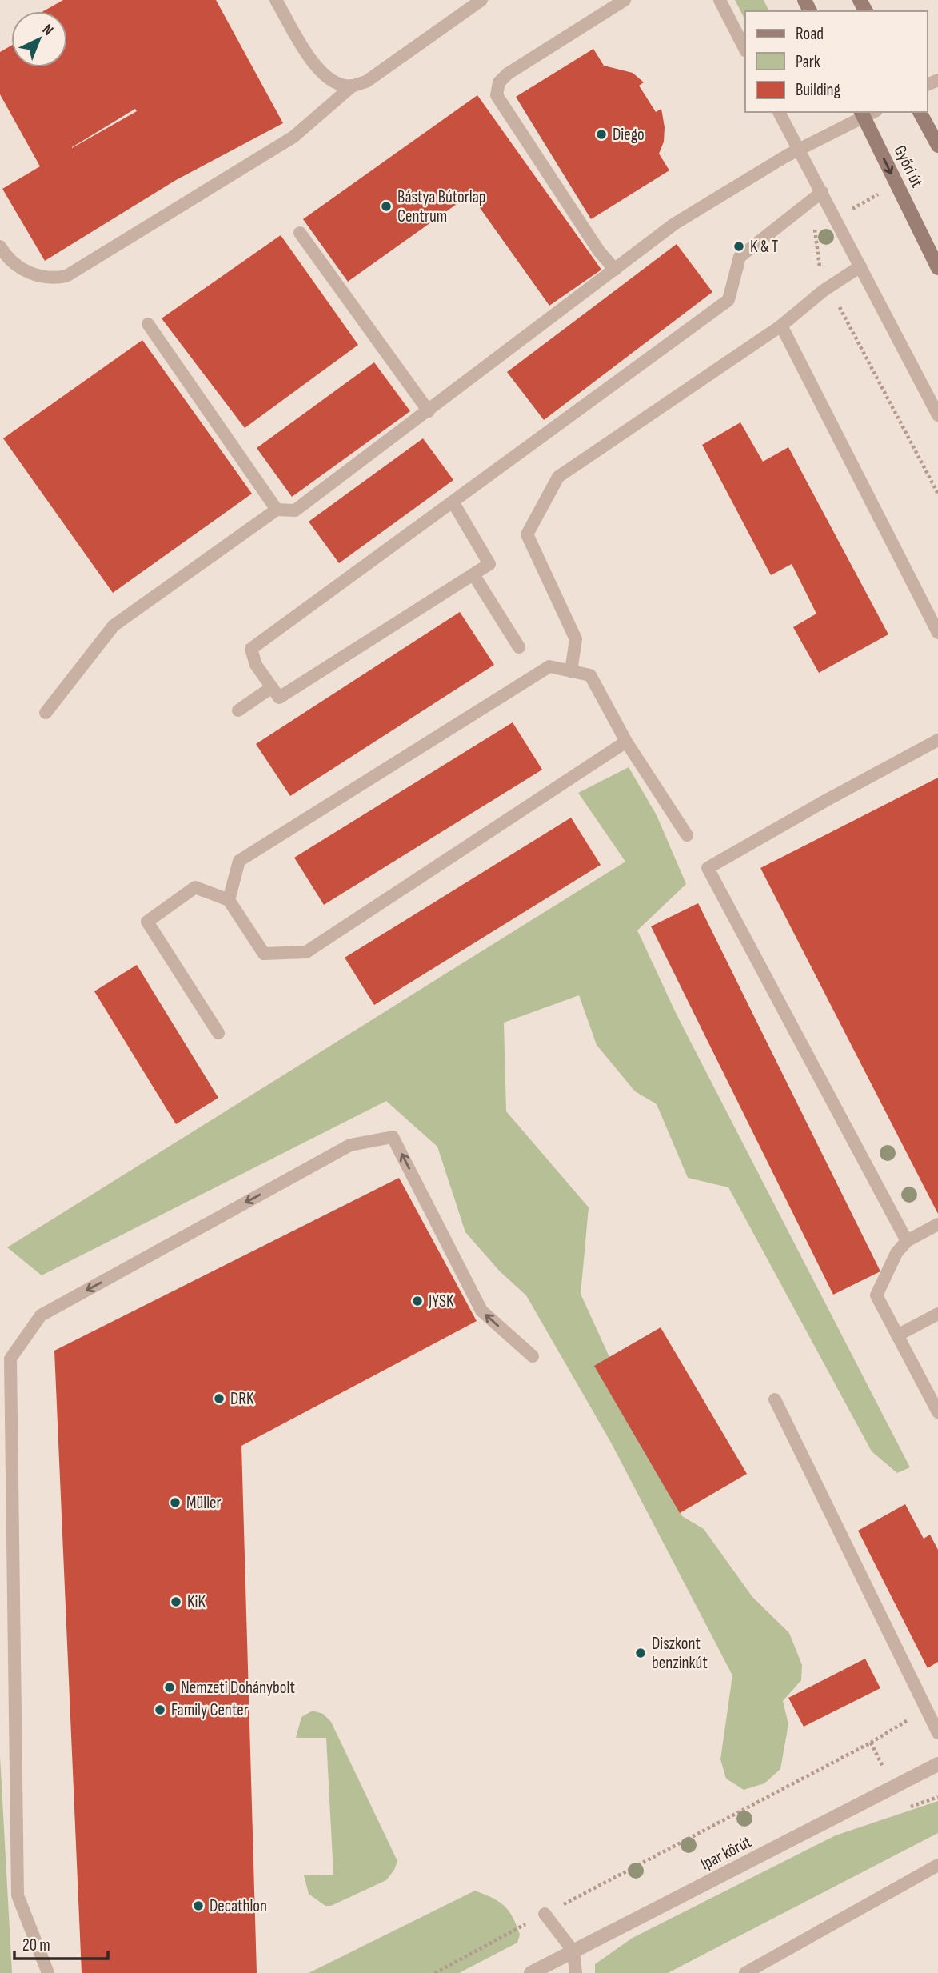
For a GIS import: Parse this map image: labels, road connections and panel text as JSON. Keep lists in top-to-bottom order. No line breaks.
{"streets":{"main road":["Győri út"],"street":["Ipar körút"]},"one_way":["Győri út"],"places":["Diego","Bástya Bútorlap Centrum","K & T","JYSK","DRK","Müller","KiK","Diszkont benzinkút","Nemzeti Dohánybolt","Family Center","Decathlon"],"legend":["Road","Park","Building"],"scale_bar":"20 m","north":"top right"}
